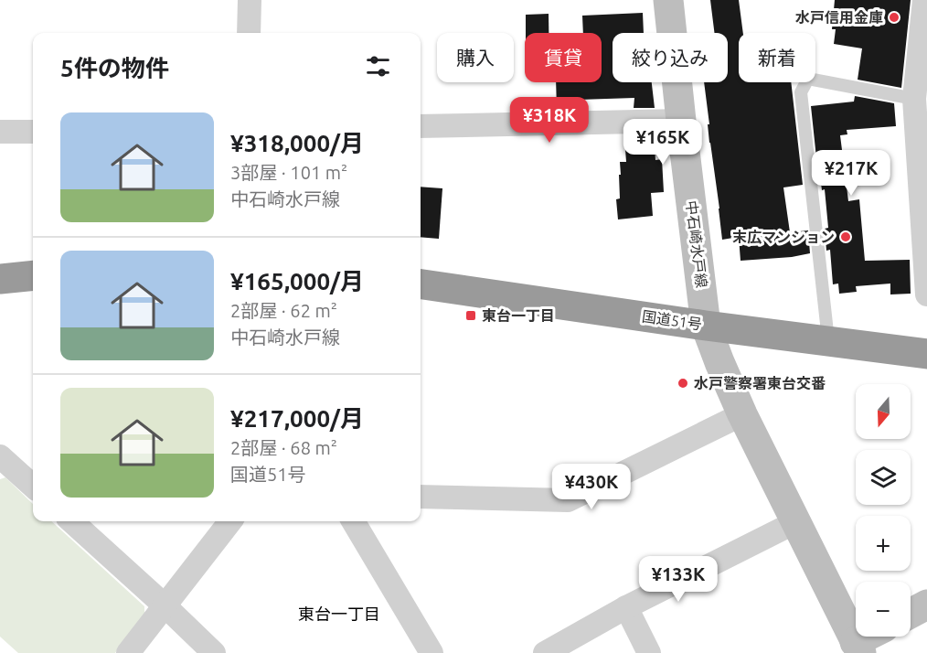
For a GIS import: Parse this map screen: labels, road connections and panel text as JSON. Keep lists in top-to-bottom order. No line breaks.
{"streets":{"highway":["国道51号"],"street":["中石崎水戸線"]},"crossings":[["中石崎水戸線","国道51号"]],"districts":["東台一丁目"],"places":{"other":["水戸信用金庫","末広マンション","水戸警察署東台交番"],"transit":["東台一丁目"]},"north":"bottom","page":{"chip":["購入","賃貸","絞り込み","新着"],"heading":"5件の物件","price":["¥318K","¥165K","¥217K","¥430K","¥133K"],"list":[{"name":"¥318,000/月","note":"3部屋 · 101 m² · 中石崎水戸線"},{"name":"¥165,000/月","note":"2部屋 · 62 m² · 中石崎水戸線"},{"name":"¥217,000/月","note":"2部屋 · 68 m² · 国道51号"}],"map_buttons":["+","−"]}}
